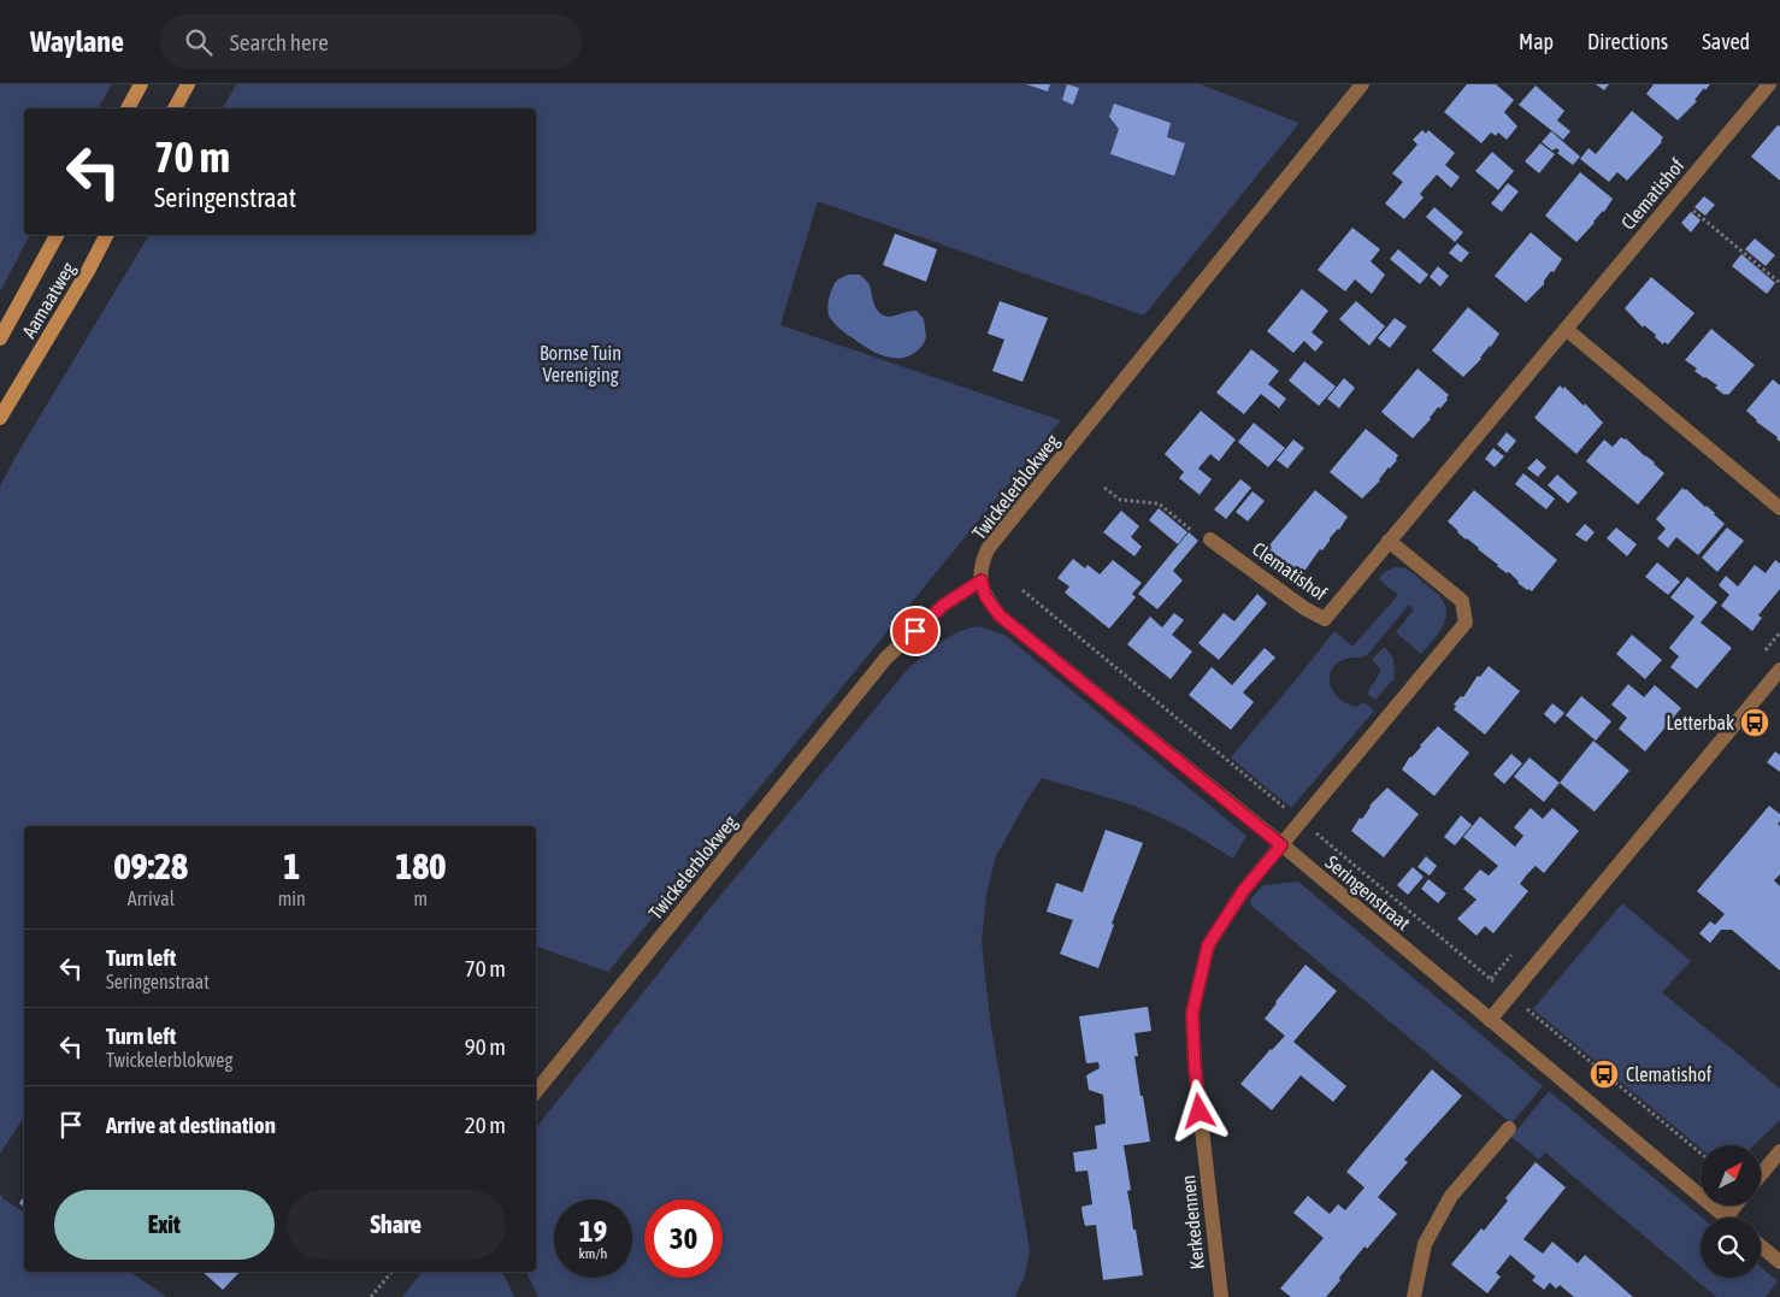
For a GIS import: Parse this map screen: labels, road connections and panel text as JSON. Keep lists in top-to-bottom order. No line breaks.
{"streets":{"main road":["Aamaatweg"],"street":["Clematishof","Twickelerblokweg","Seringenstraat","Kerkedennen"]},"crossings":[["Twickelerblokweg","Seringenstraat"],["Seringenstraat","Kerkedennen"]],"parks":["Bornse Tuin Vereniging"],"places":{"bus stop":["Letterbak","Clematishof"]},"north":"top right","page":{"header":"Waylane","search":"Search here","nav":["Map","Directions","Saved"],"turn":["70 m","Seringenstraat"],"eta":["09:28","Arrival","1","min","180","m"],"list":[{"name":"Turn left","note":"Seringenstraat","value":"70 m"},{"name":"Turn left","note":"Twickelerblokweg","value":"90 m"},{"name":"Arrive at destination","value":"20 m"}],"buttons":["Exit","Share"],"speed":"19 km/h","limit":"30"}}
